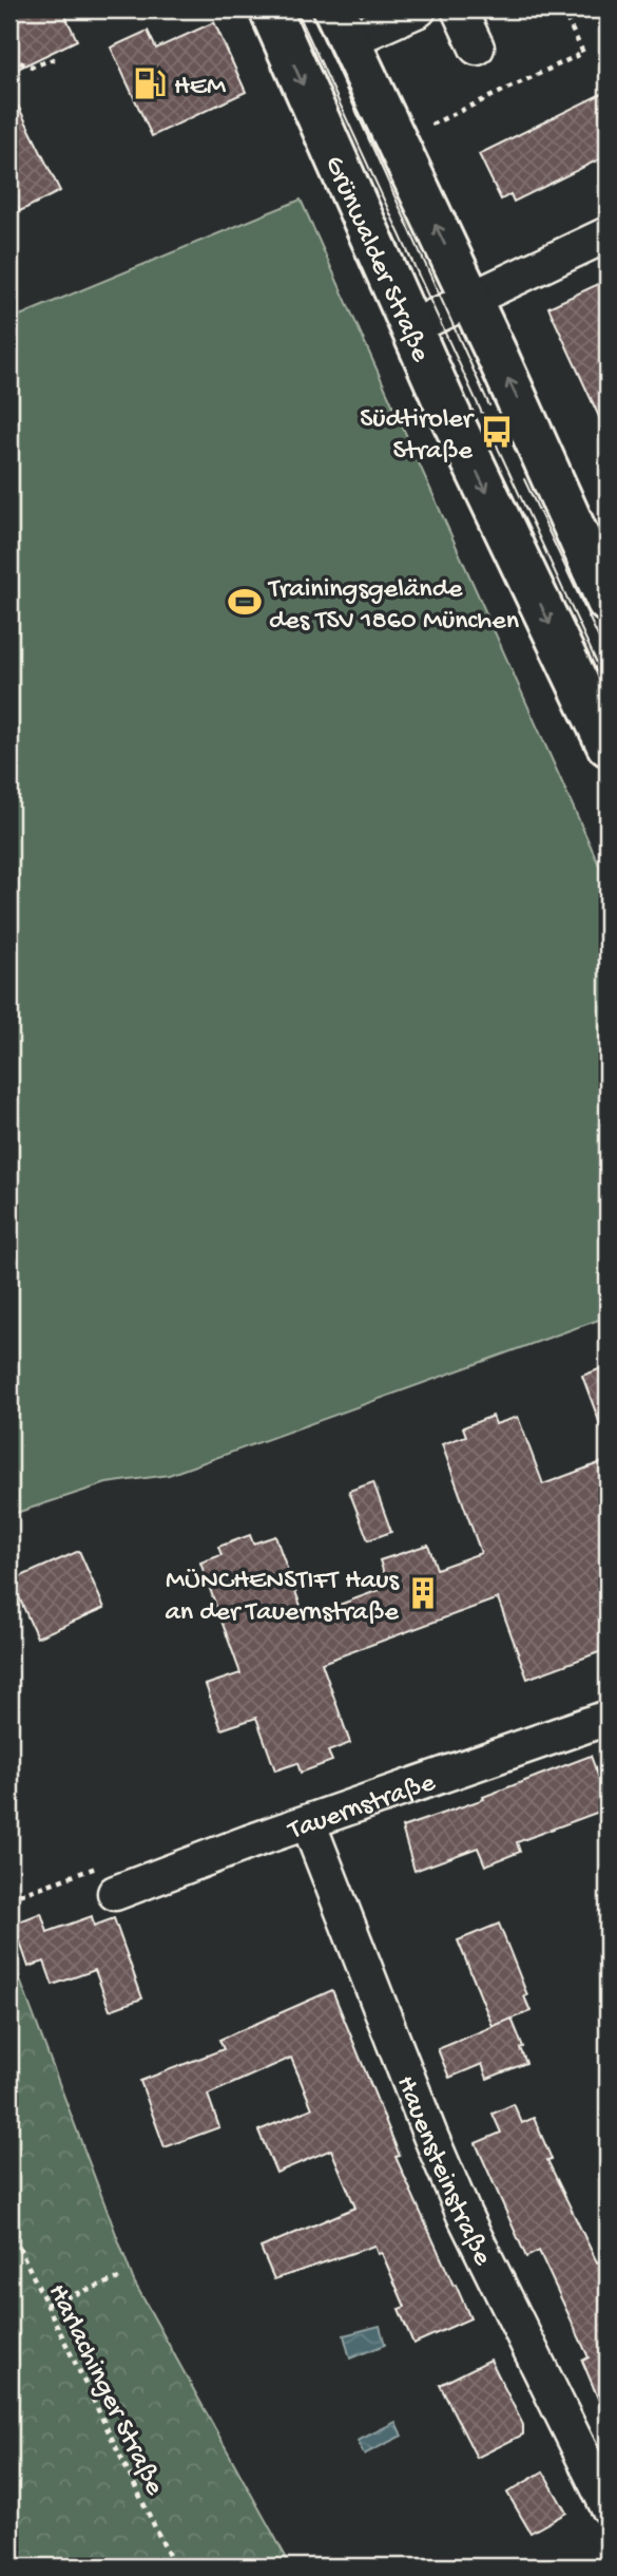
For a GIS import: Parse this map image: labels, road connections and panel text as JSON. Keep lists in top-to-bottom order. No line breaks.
{"streets":{"main road":["Grünwalder Straße"],"street":["Tauernstraße","Hauensteinstraße"],"path":["Harlachinger Straße"]},"crossings":[["Tauernstraße","Hauensteinstraße"]],"places":{"fuel station":["HEM"],"bus stop":["Südtiroler Straße"],"sports":["Trainingsgelände des TSV 1860 München"],"building":["MÜNCHENSTIFT Haus an der Tauernstraße"]}}
